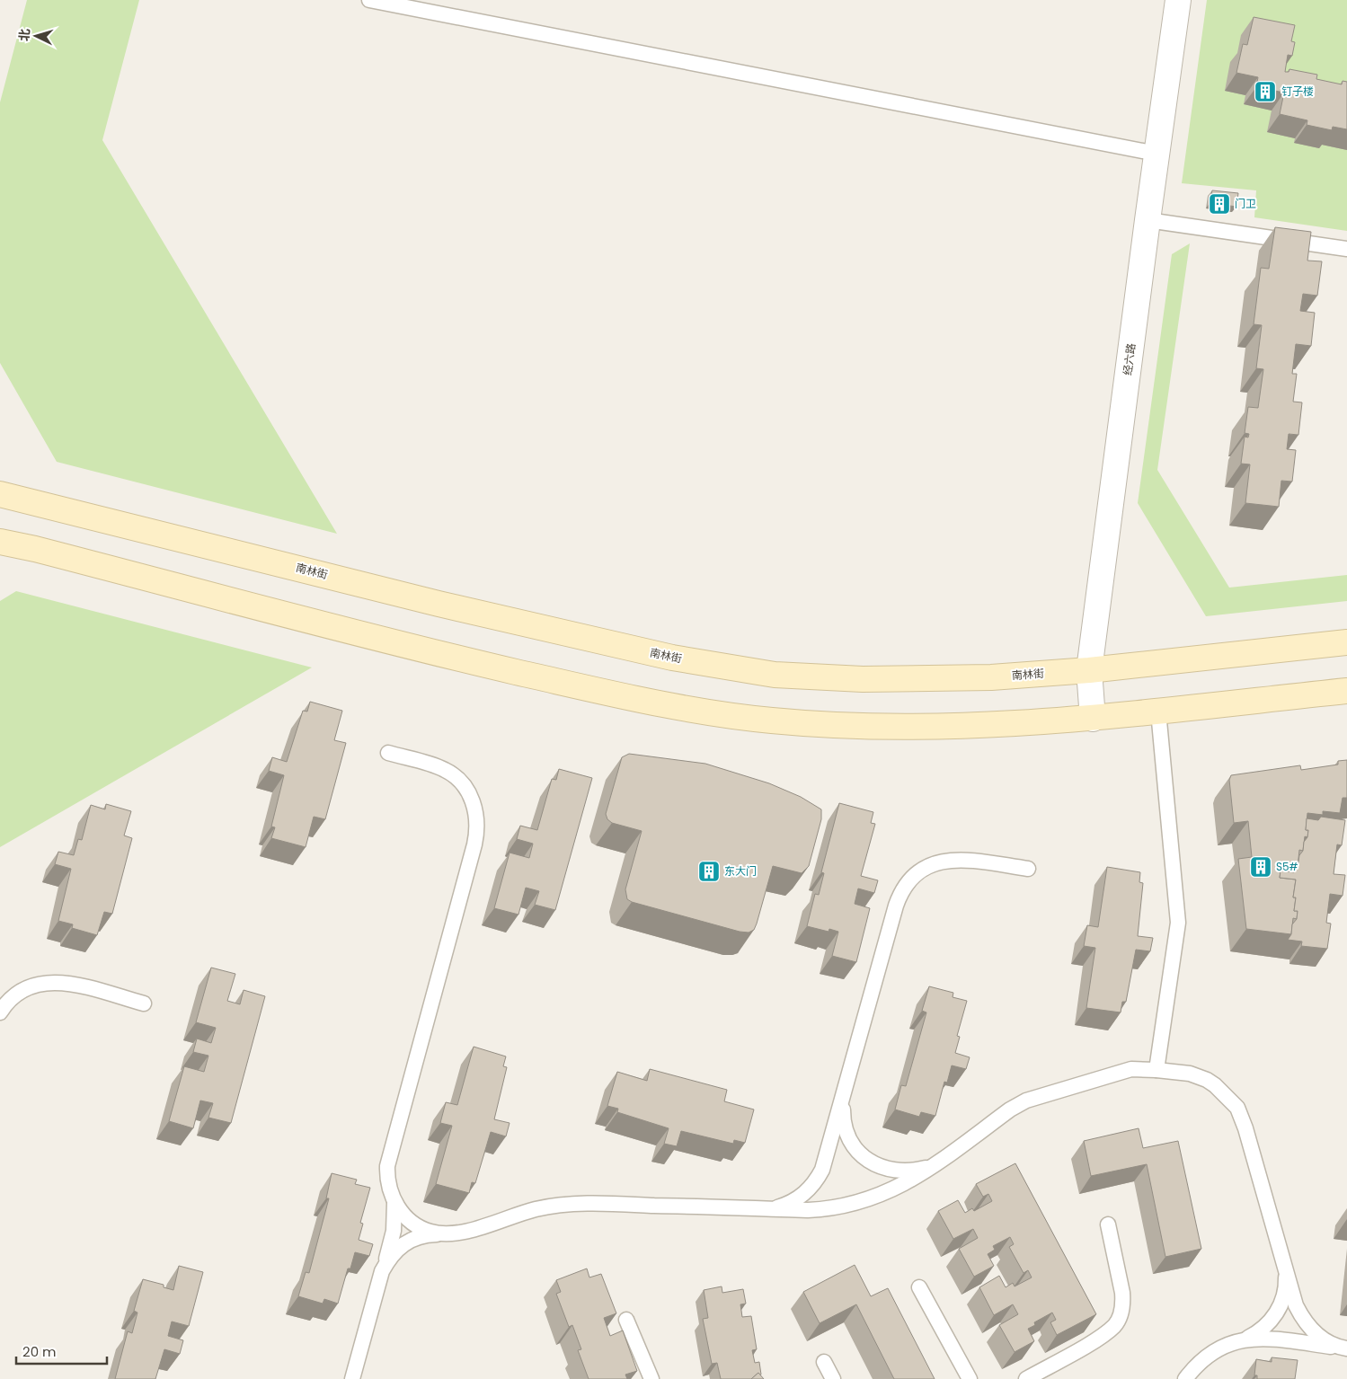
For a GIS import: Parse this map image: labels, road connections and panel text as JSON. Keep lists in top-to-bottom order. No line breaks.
{"streets":{"main road":["南林街"],"street":["经六路"]},"crossings":[["经六路","南林街"]],"places":{"building":["钉子楼","门卫","S5#","东大门"]},"scale_bar":"20 m","north":"left"}
